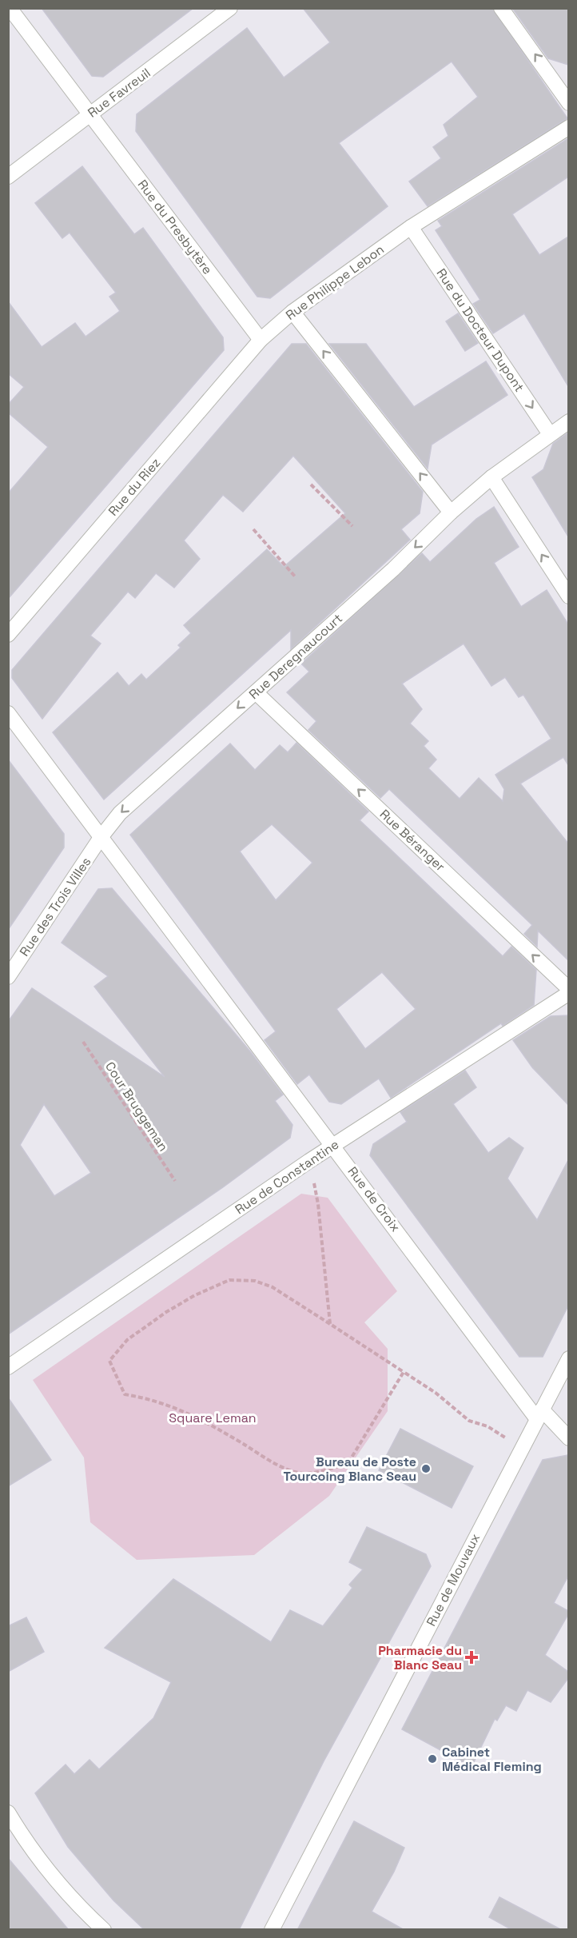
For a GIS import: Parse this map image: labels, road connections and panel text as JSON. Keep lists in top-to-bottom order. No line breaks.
{"streets":{"street":["Rue Favreuil","Rue du Presbytère","Rue Philippe Lebon","Rue du Docteur Dupont","Rue du Riez","Rue Deregnaucourt","Rue Béranger","Rue des Trois Villes","Rue de Constantine","Rue de Croix","Rue de Mouvaux"],"path":["Cour Bruggeman"]},"crossings":[["Rue Favreuil","Rue du Presbytère"],["Rue du Presbytère","Rue Philippe Lebon"],["Rue du Presbytère","Rue du Riez"],["Rue Philippe Lebon","Rue du Docteur Dupont"],["Rue Philippe Lebon","Rue du Riez"],["Rue Deregnaucourt","Rue Béranger"],["Rue Deregnaucourt","Rue des Trois Villes"],["Rue Deregnaucourt","Rue de Croix"],["Rue des Trois Villes","Rue de Croix"],["Rue de Constantine","Rue de Croix"],["Rue de Croix","Rue de Mouvaux"]],"one_way":["Rue du Docteur Dupont","Rue Deregnaucourt","Rue Béranger"],"parks":["Square Leman"],"places":{"other":["Bureau de Poste Tourcoing Blanc Seau","Cabinet Médical Fleming"],"health":["Pharmacie du Blanc Seau"]}}
